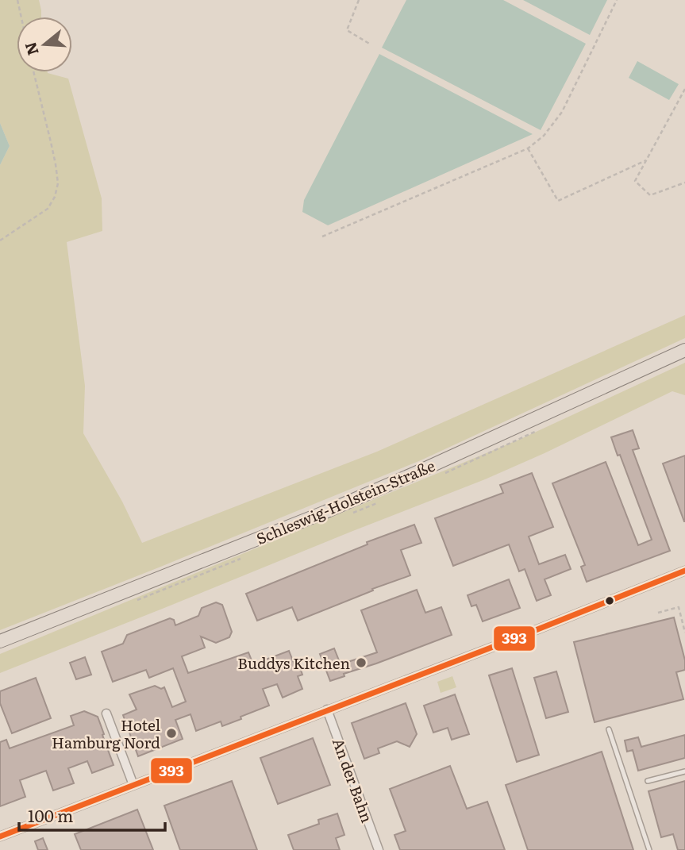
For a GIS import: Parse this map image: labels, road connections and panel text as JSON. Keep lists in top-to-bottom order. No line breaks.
{"streets":{"main road":["Schleswig-Holstein-Straße"],"street":["An der Bahn"]},"places":["Buddys Kitchen","Hotel Hamburg Nord"],"lines":["transit line 393"],"scale_bar":"100 m","north":"left"}
